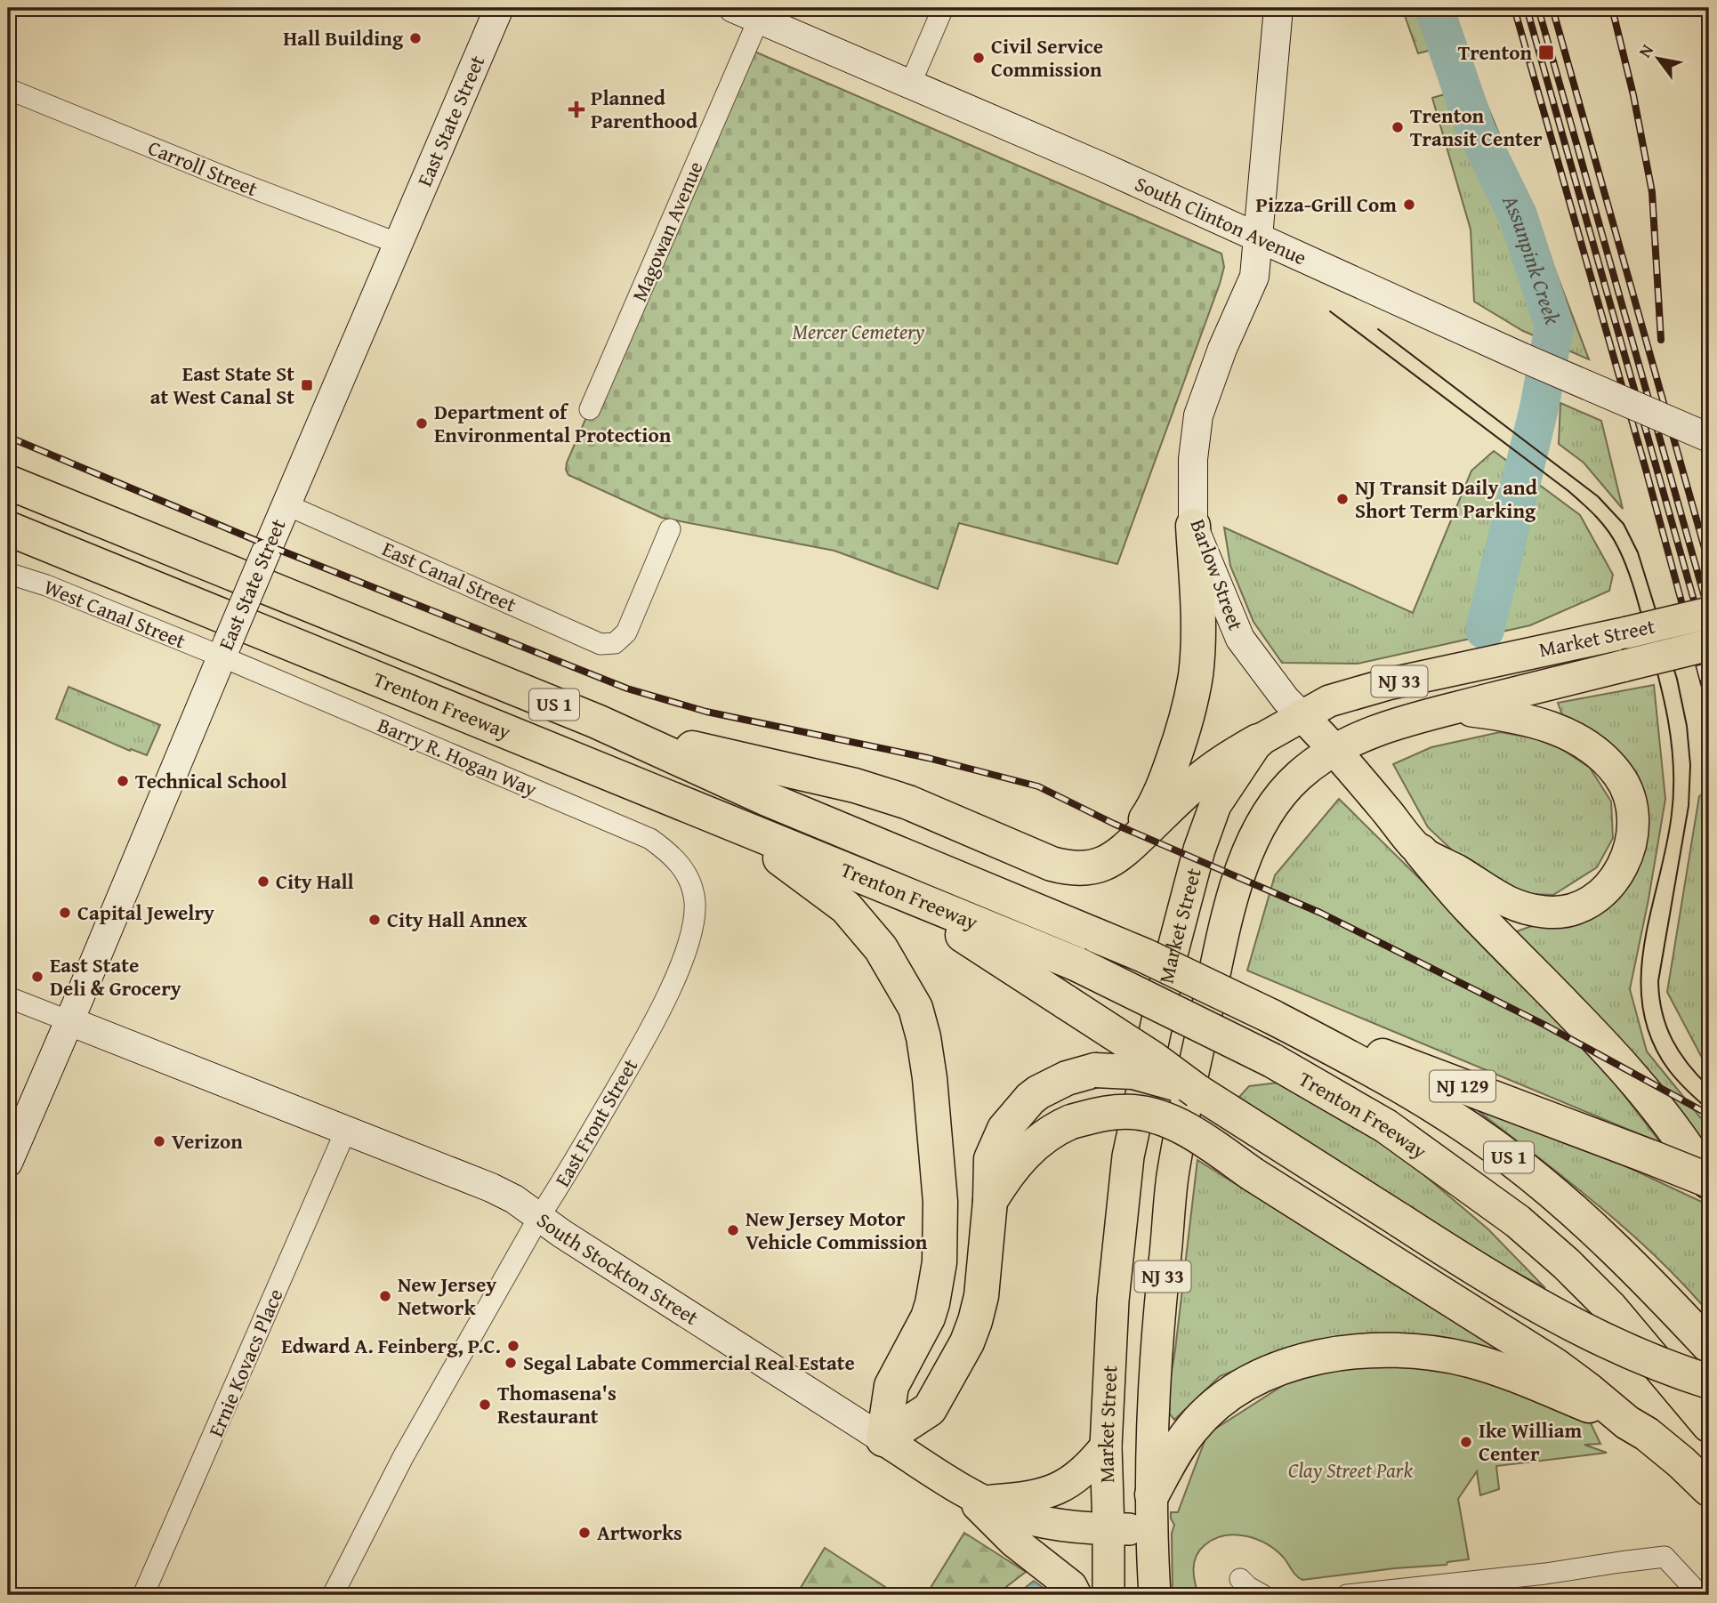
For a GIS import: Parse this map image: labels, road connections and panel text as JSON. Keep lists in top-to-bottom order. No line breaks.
{"streets":{"highway":["US 1","Trenton Freeway","NJ 129"],"main road":["Market Street","NJ 33","South Stockton Street"],"street":["East State Street","Carroll Street","South Clinton Avenue","Magowan Avenue","Barlow Street","East Canal Street","West Canal Street","Barry R. Hogan Way","East Front Street","Ernie Kovacs Place"]},"crossings":[["East State Street","Carroll Street"],["East State Street","East Canal Street"],["East State Street","West Canal Street"],["East State Street","Barry R. Hogan Way"],["East State Street","South Stockton Street"],["South Clinton Avenue","Magowan Avenue"],["South Clinton Avenue","Barlow Street"],["Barlow Street","Market Street"],["West Canal Street","Barry R. Hogan Way"],["Market Street","South Stockton Street"],["Trenton Freeway","NJ 129"],["Barry R. Hogan Way","East Front Street"],["East Front Street","South Stockton Street"],["South Stockton Street","Ernie Kovacs Place"]],"water":["Assunpink Creek"],"parks":["Mercer Cemetery","Clay Street Park"],"places":{"other":["Hall Building","Civil Service Commission","Trenton Transit Center","Pizza-Grill Com","Department of Environmental Protection","NJ Transit Daily and Short Term Parking","Technical School","City Hall","Capital Jewelry","City Hall Annex","East State Deli & Grocery","Verizon","New Jersey Motor Vehicle Commission","New Jersey Network","Edward A. Feinberg, P.C.","Segal Labate Commercial Real Estate","Thomasena's Restaurant","Ike William Center","Artworks"],"transit":["Trenton","East State St at West Canal St"],"health":["Planned Parenthood"]},"north":"top left"}
